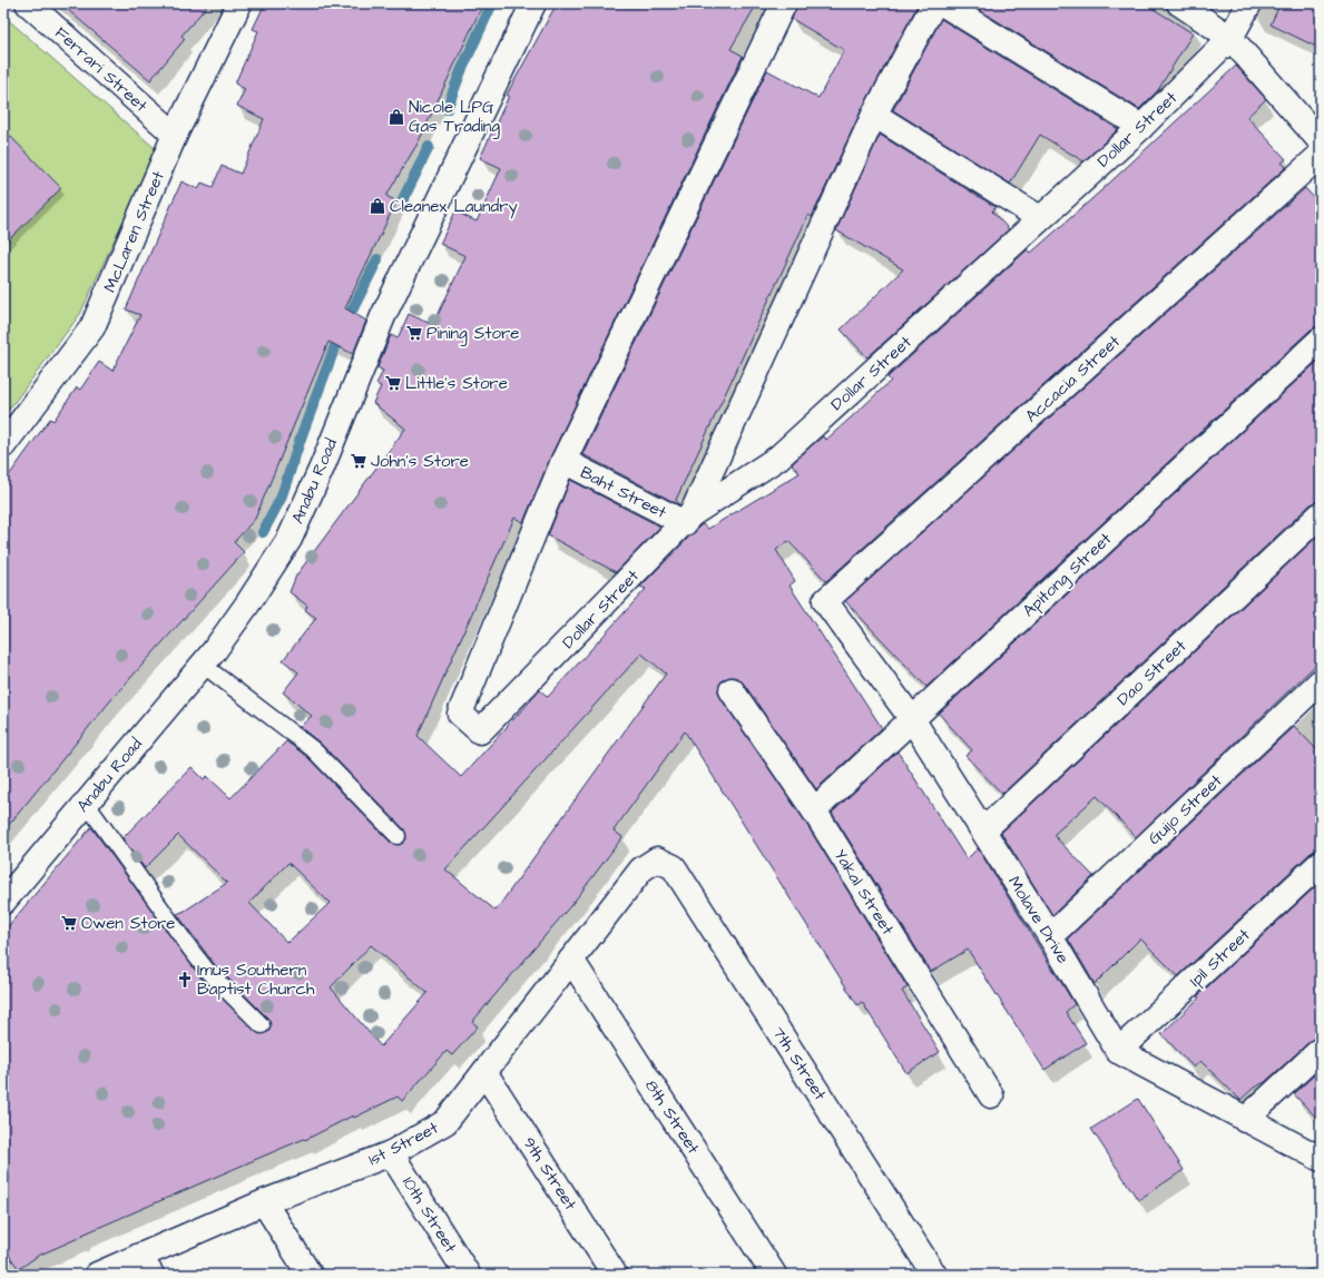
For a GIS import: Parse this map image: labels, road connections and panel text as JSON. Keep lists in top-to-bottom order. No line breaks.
{"streets":{"street":["Ferrari Street","Dollar Street","McLaren Street","Accacia Street","Anabu Road","Baht Street","Apitong Street","Dao Street","Guijo Street","Yakal Street","Molave Drive","Ipil Street","7th Street","8th Street","1st Street","9th Street","10th Street"]},"crossings":[["Ferrari Street","McLaren Street"],["Dollar Street","Baht Street"],["Accacia Street","Molave Drive"],["Apitong Street","Yakal Street"],["Apitong Street","Molave Drive"],["Dao Street","Molave Drive"],["Guijo Street","Molave Drive"],["Molave Drive","Ipil Street"],["7th Street","1st Street"],["8th Street","1st Street"],["1st Street","9th Street"],["1st Street","10th Street"]],"places":{"shop":["Nicole LPG Gas Trading","Cleanex Laundry"],"supermarket":["Pining Store","Little's Store","John's Store","Owen Store"],"church":["Imus Southern Baptist Church"]}}
